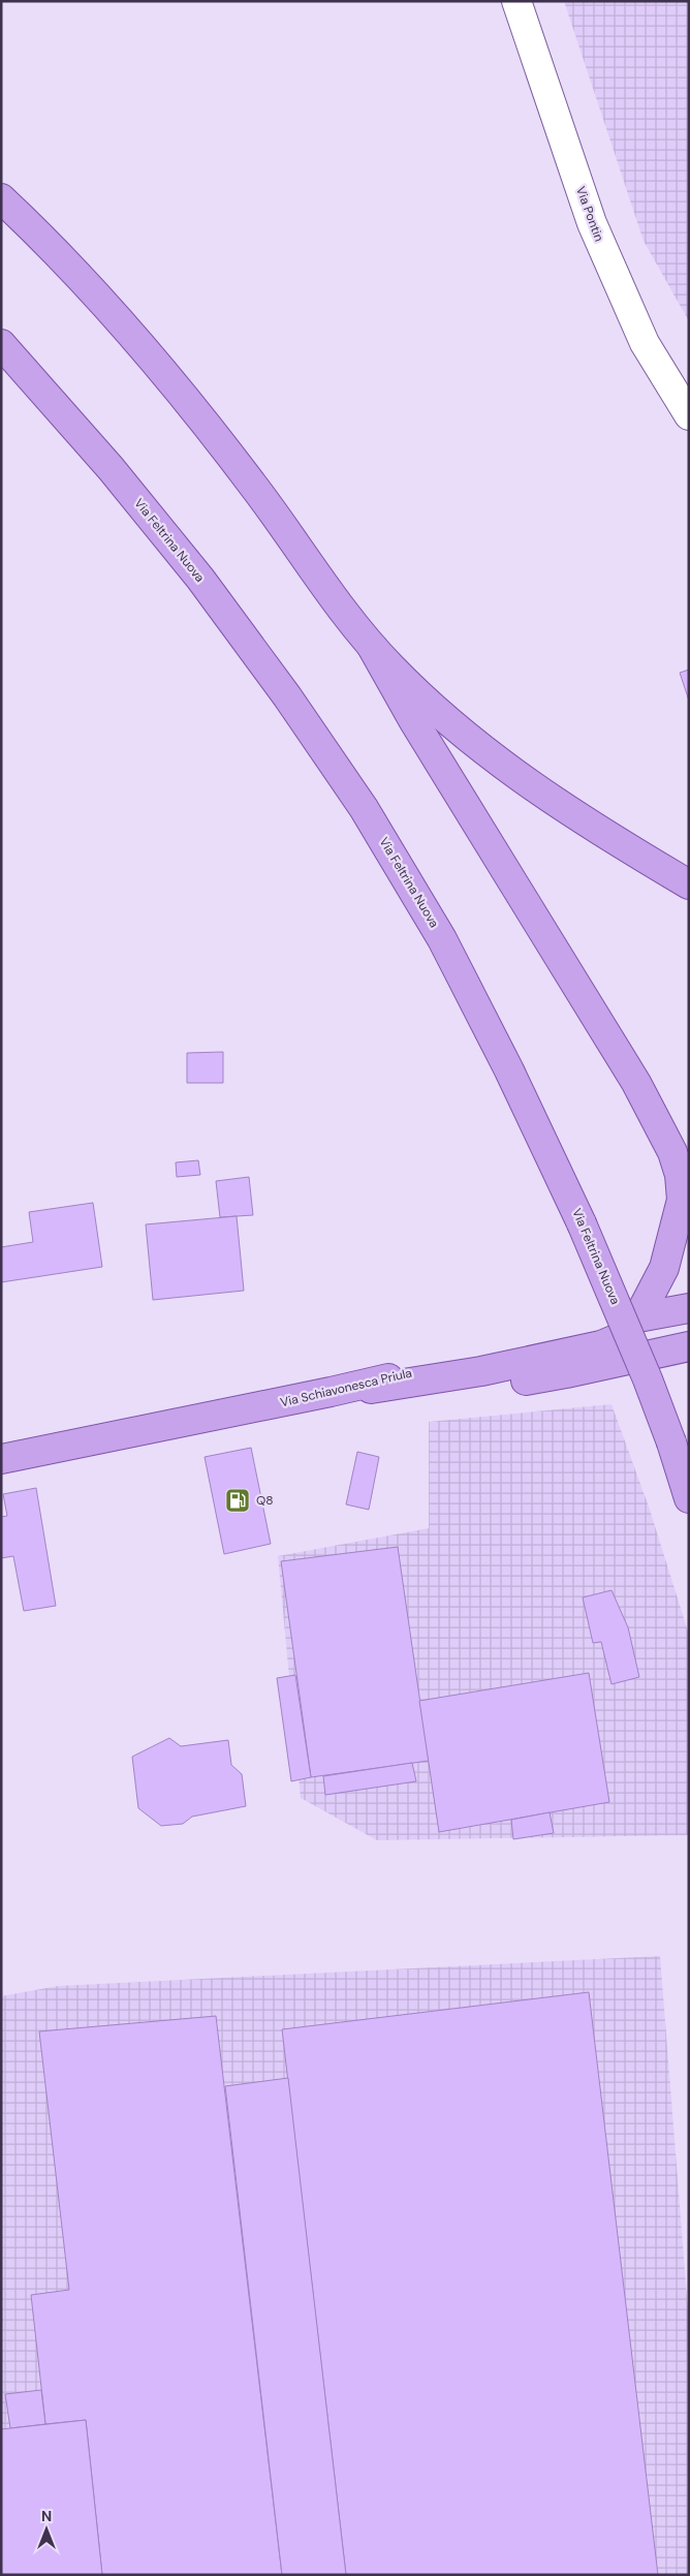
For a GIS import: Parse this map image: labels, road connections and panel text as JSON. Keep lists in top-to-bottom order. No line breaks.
{"streets":{"main road":["Via Feltrina Nuova","Via Schiavonesca Priula"],"street":["Via Pontin"]},"places":{"fuel station":["Q8"]},"north":"top"}
